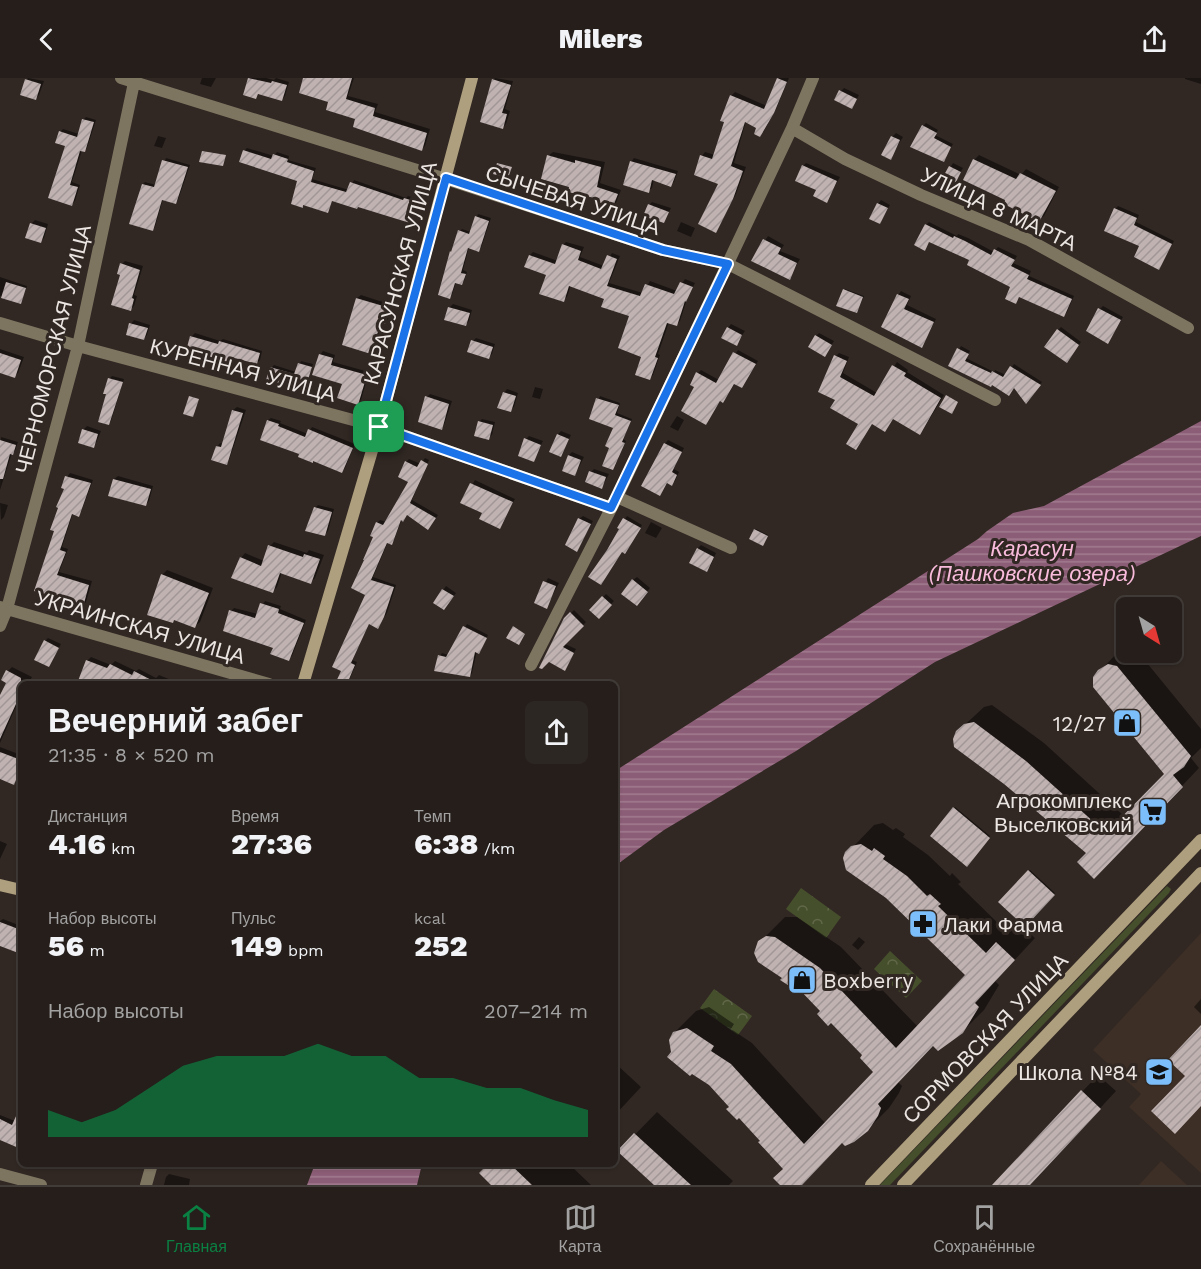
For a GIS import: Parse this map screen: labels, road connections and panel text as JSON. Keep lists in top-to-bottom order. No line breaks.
{"streets":{"main road":["КАРАСУНСКАЯ УЛИЦА","СОРМОВСКАЯ УЛИЦА"],"street":["СЫЧЕВАЯ УЛИЦА","УЛИЦА 8 МАРТА","ЧЕРНОМОРСКАЯ УЛИЦА","КУРЕННАЯ УЛИЦА","УКРАИНСКАЯ УЛИЦА"]},"crossings":[["СЫЧЕВАЯ УЛИЦА","КАРАСУНСКАЯ УЛИЦА"],["СЫЧЕВАЯ УЛИЦА","ЧЕРНОМОРСКАЯ УЛИЦА"],["КАРАСУНСКАЯ УЛИЦА","КУРЕННАЯ УЛИЦА"],["ЧЕРНОМОРСКАЯ УЛИЦА","КУРЕННАЯ УЛИЦА"],["ЧЕРНОМОРСКАЯ УЛИЦА","УКРАИНСКАЯ УЛИЦА"]],"water":["Карасун (Пашковские озера)"],"places":{"shop":["12/27","Boxberry"],"supermarket":["Агрокомплекс Выселковский"],"pharmacy":["Лаки Фарма"],"school or university":["Школа №84"]},"north":"bottom right","page":{"header":"Milers","heading":["Вечерний забег","21:35 · 8 × 520 m"],"stats":[["Дистанция","4.16 km"],["Время","27:36"],["Темп","6:38 /km"],["Набор высоты","56 m"],["Пульс","149 bpm"],["kcal","252"]],"chart":["Набор высоты","207–214 m"],"tabs":["Главная","Карта","Сохранённые"]}}
